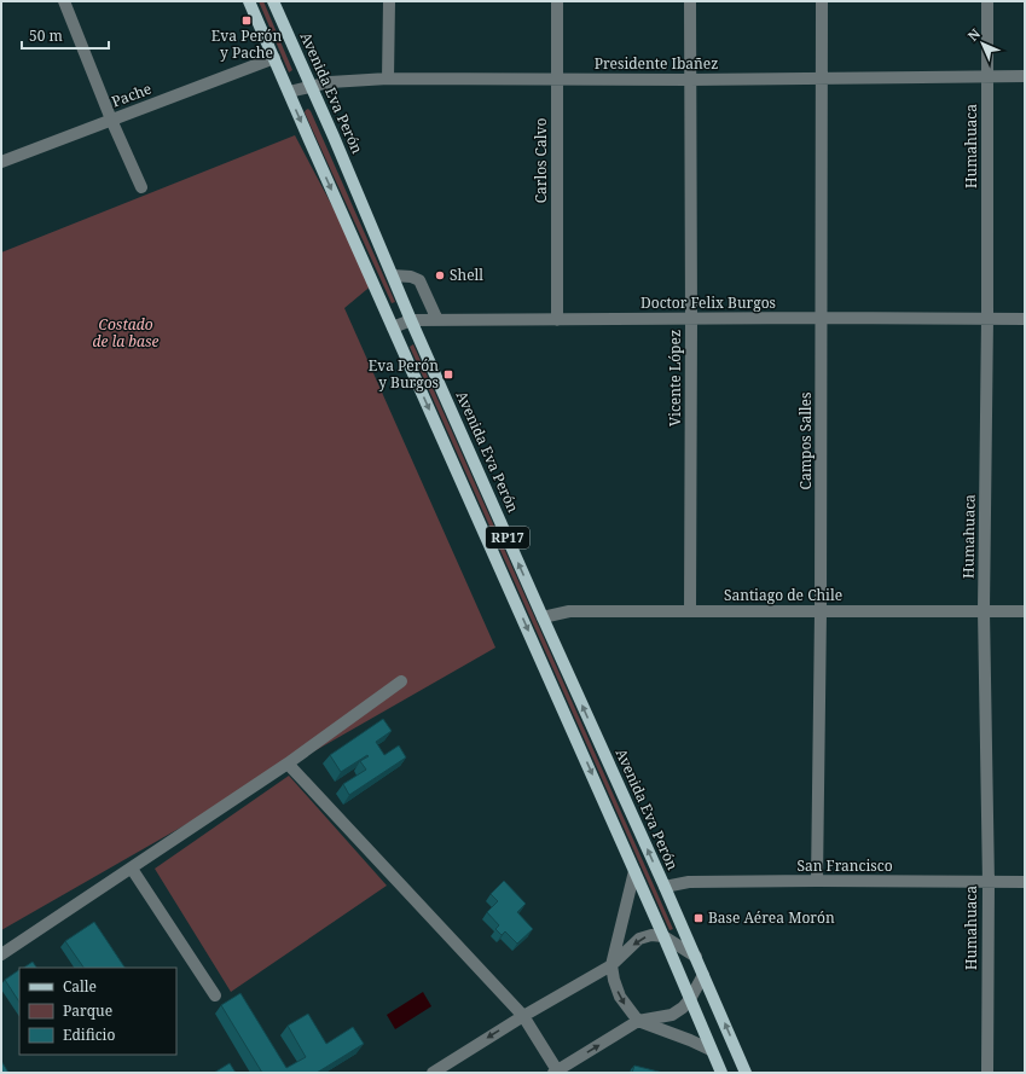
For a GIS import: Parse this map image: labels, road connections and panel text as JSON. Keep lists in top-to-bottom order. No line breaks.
{"streets":{"main road":["Avenida Eva Perón","RP17"],"street":["Presidente Ibañez","Pache","Humahuaca","Carlos Calvo","Doctor Felix Burgos","Vicente López","Campos Salles","Santiago de Chile","San Francisco"]},"crossings":[["Presidente Ibañez","Avenida Eva Perón"],["Presidente Ibañez","Humahuaca"],["Presidente Ibañez","Carlos Calvo"],["Presidente Ibañez","Vicente López"],["Presidente Ibañez","Campos Salles"],["Presidente Ibañez","RP17"],["Avenida Eva Perón","Doctor Felix Burgos"],["Avenida Eva Perón","Santiago de Chile"],["Avenida Eva Perón","San Francisco"],["Pache","RP17"],["Humahuaca","Doctor Felix Burgos"],["Humahuaca","Santiago de Chile"],["Humahuaca","San Francisco"],["Carlos Calvo","Doctor Felix Burgos"],["Doctor Felix Burgos","Vicente López"],["Doctor Felix Burgos","Campos Salles"],["Doctor Felix Burgos","RP17"],["Vicente López","Santiago de Chile"],["Campos Salles","Santiago de Chile"],["Campos Salles","San Francisco"]],"parks":["Costado de la base"],"places":{"transit":["Eva Perón y Pache","Eva Perón y Burgos","Base Aérea Morón"],"other":["Shell"]},"legend":["Calle","Parque","Edificio"],"scale_bar":"50 m","north":"top left"}
